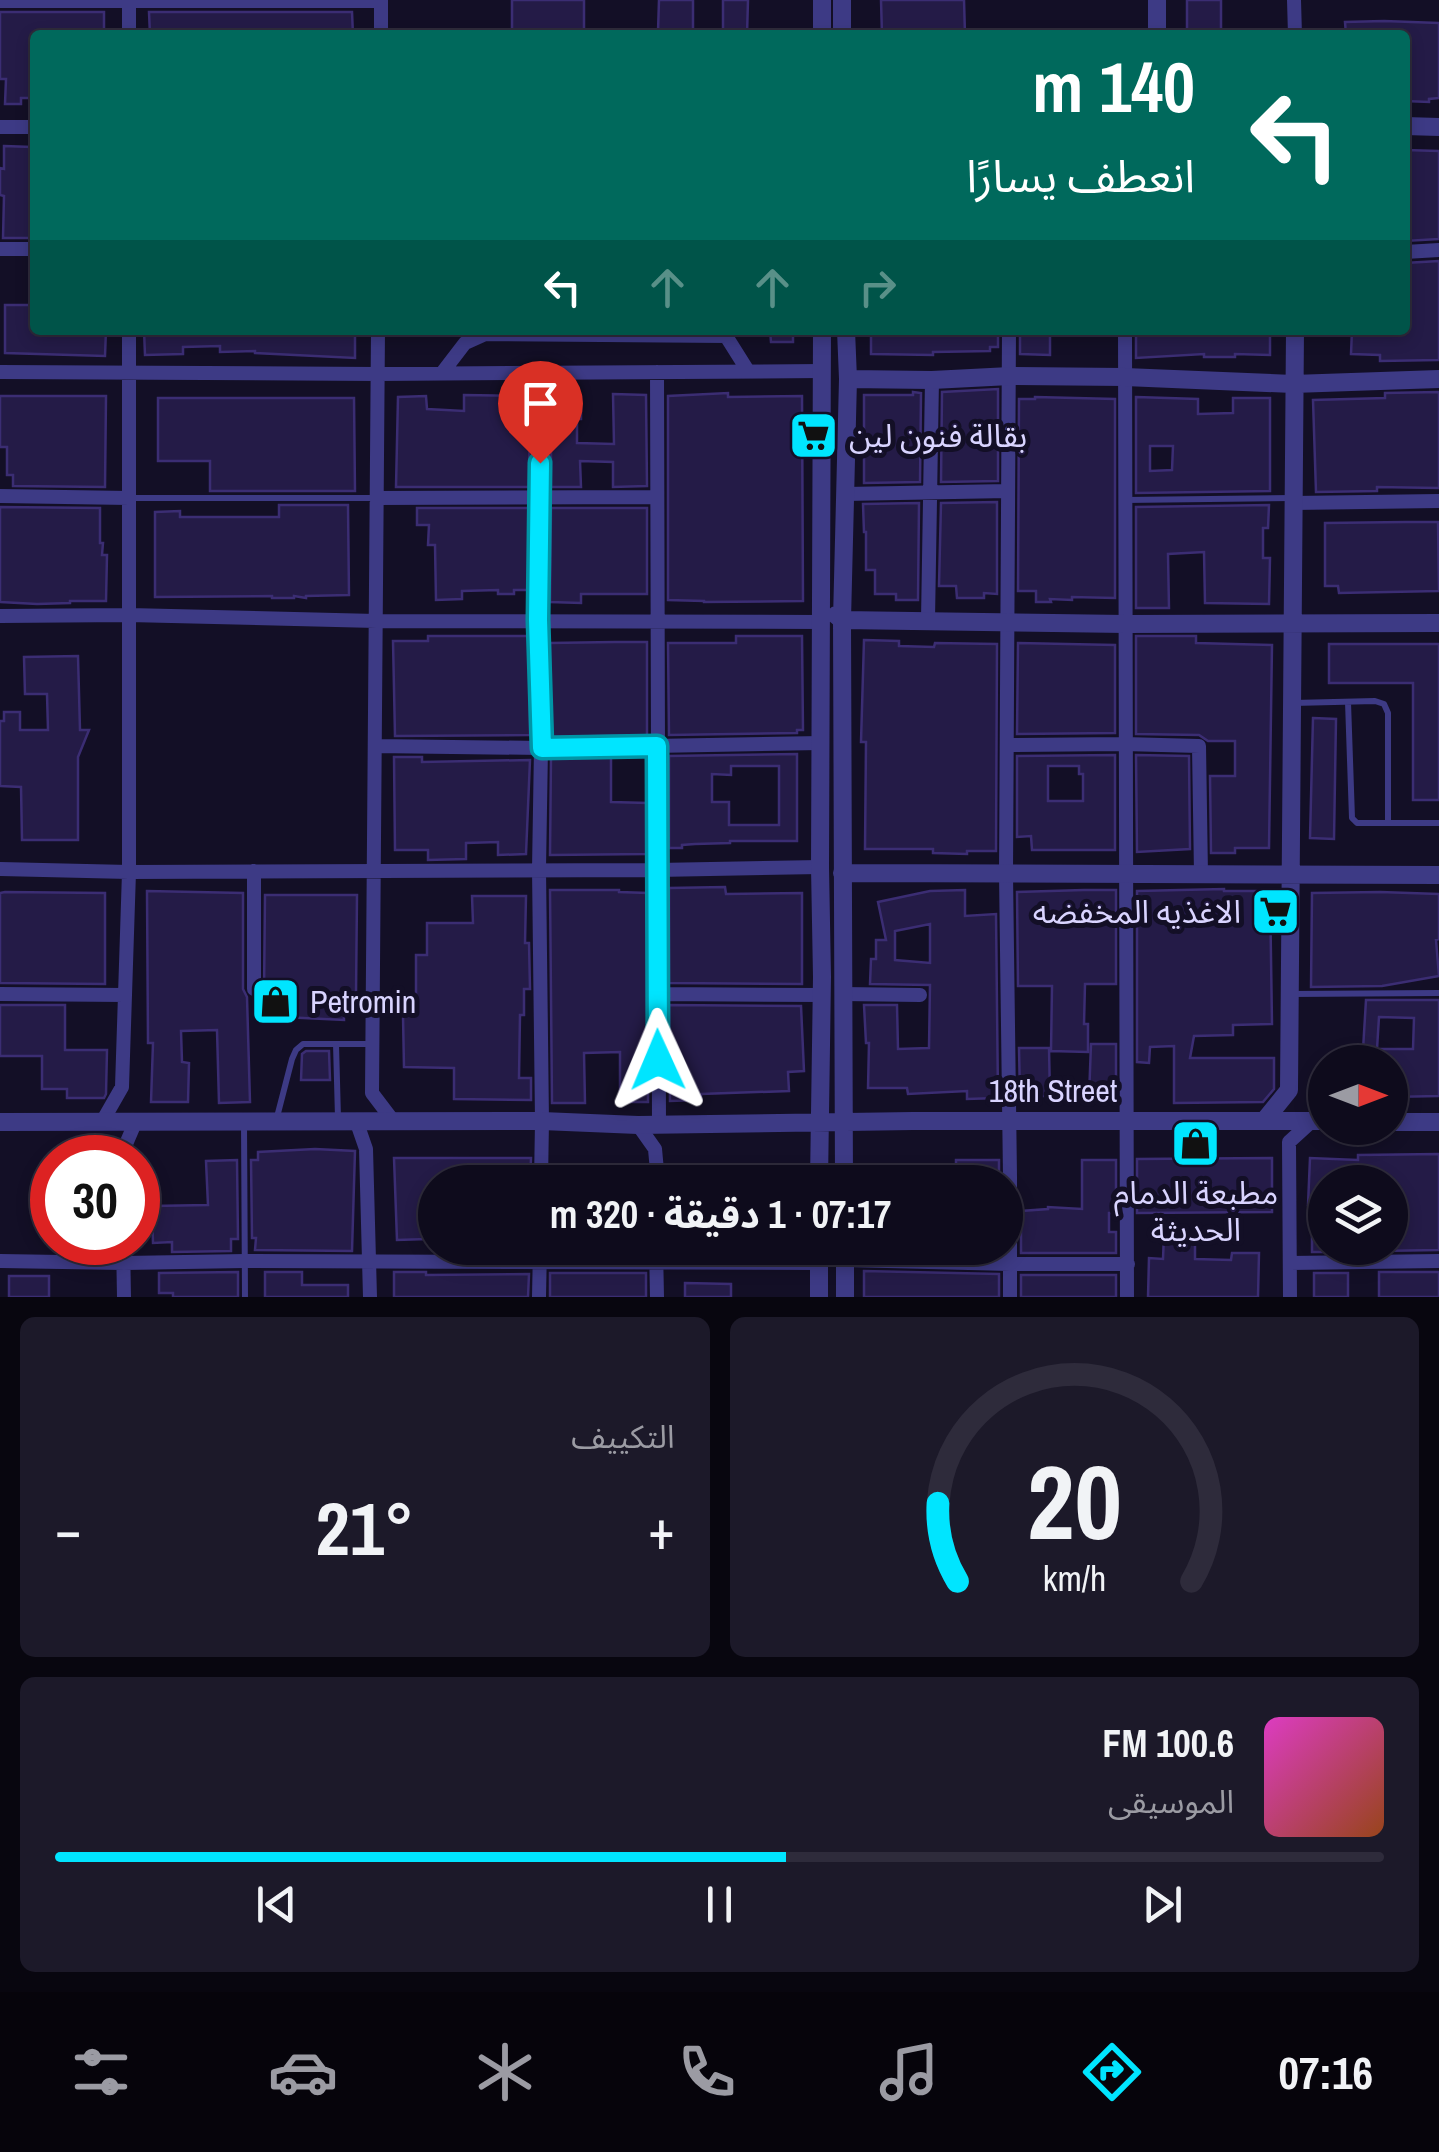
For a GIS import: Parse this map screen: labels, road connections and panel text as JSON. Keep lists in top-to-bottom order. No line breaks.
{"streets":{"street":["18th Street"]},"places":{"supermarket":["بقالة فنون لين","الاغذيه المخفضه"],"shop":["Petromin","مطبعة الدمام الحديثة"]},"north":"right","page":{"turn":["140 m","انعطف يسارًا"],"limit":"30","trip":"07:17 · 1 دقيقة · 320 m","tile":"التكييف","heat":["−","21°","+"],"song":["100.6 FM","الموسيقى"],"tabs":"07:16","gauge":["20","km/h"]}}
